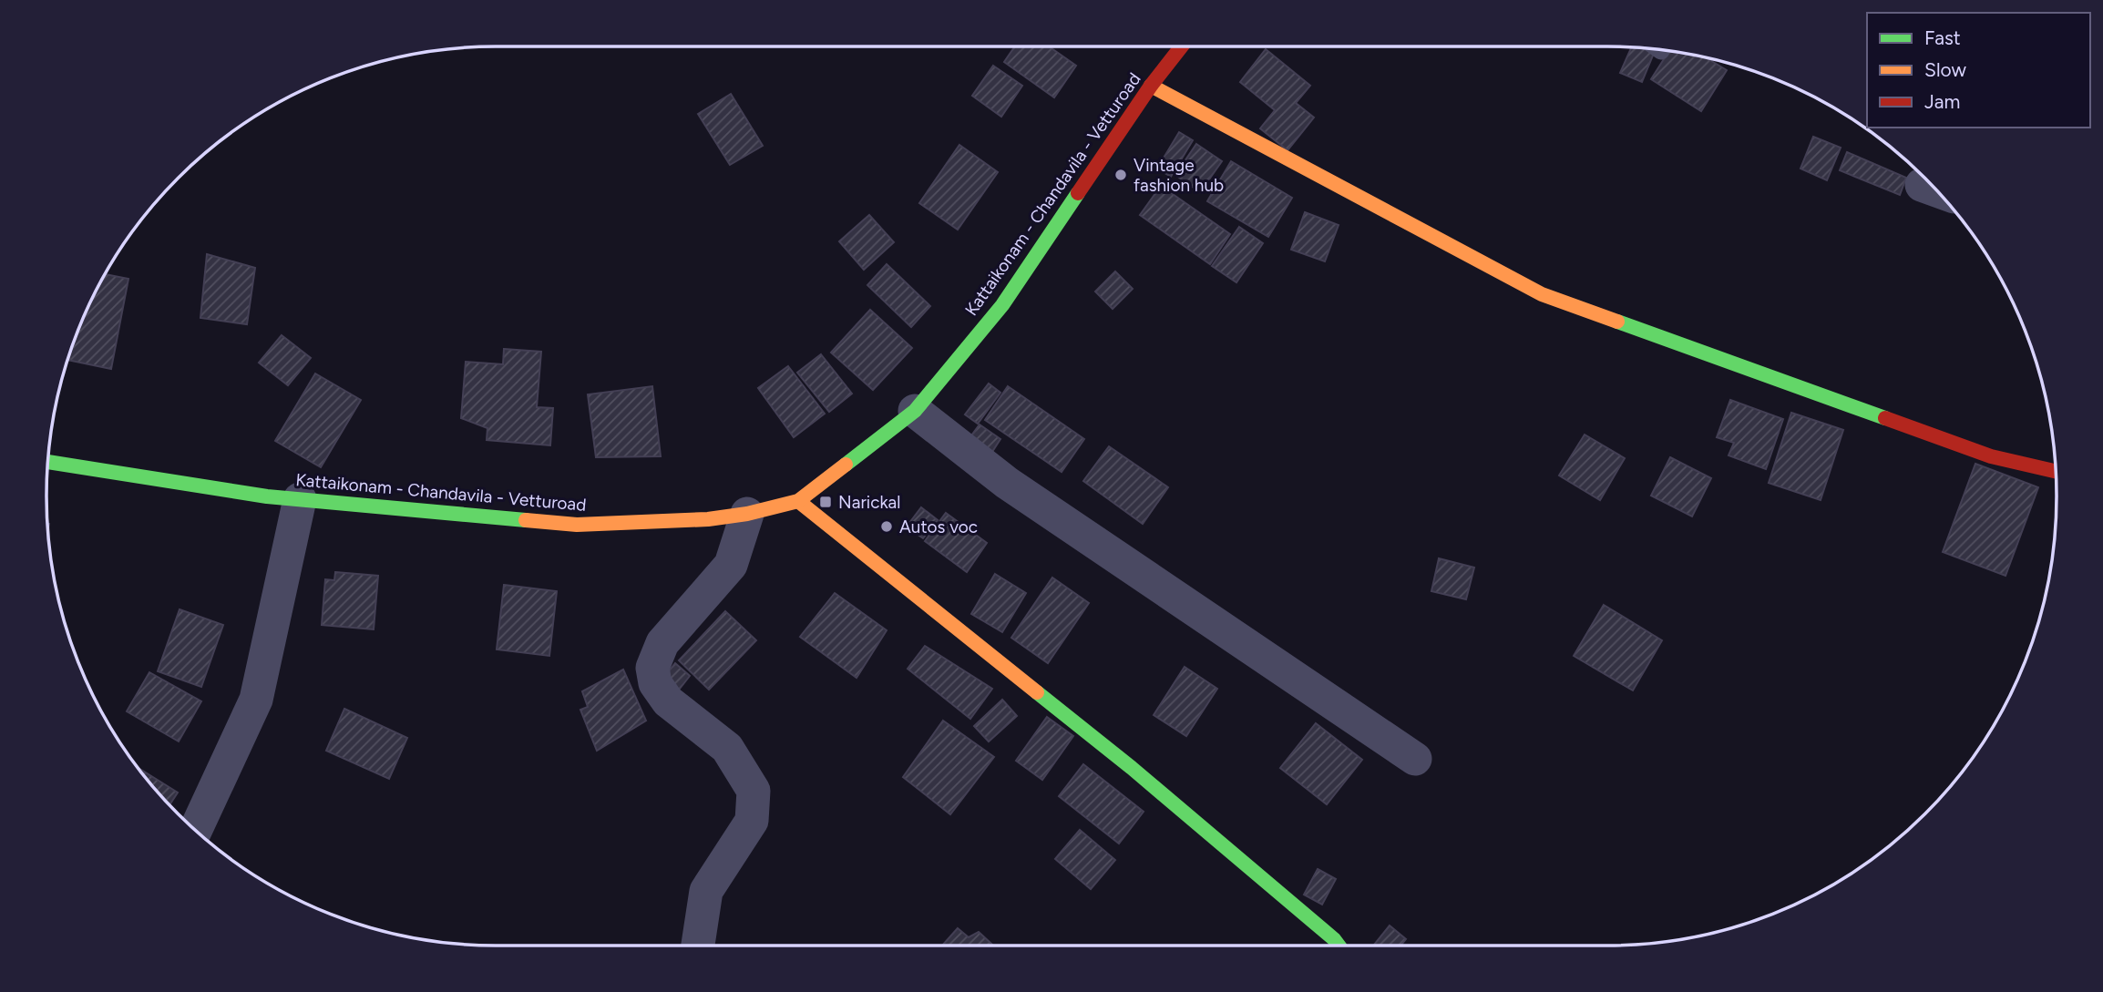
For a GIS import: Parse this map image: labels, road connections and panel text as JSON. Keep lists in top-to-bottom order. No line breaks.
{"streets":{"street":["Kattaikonam - Chandavila - Vetturoad"]},"places":{"other":["Vintage fashion hub","Autos voc"],"transit":["Narickal"]},"legend":["Fast","Slow","Jam"]}
